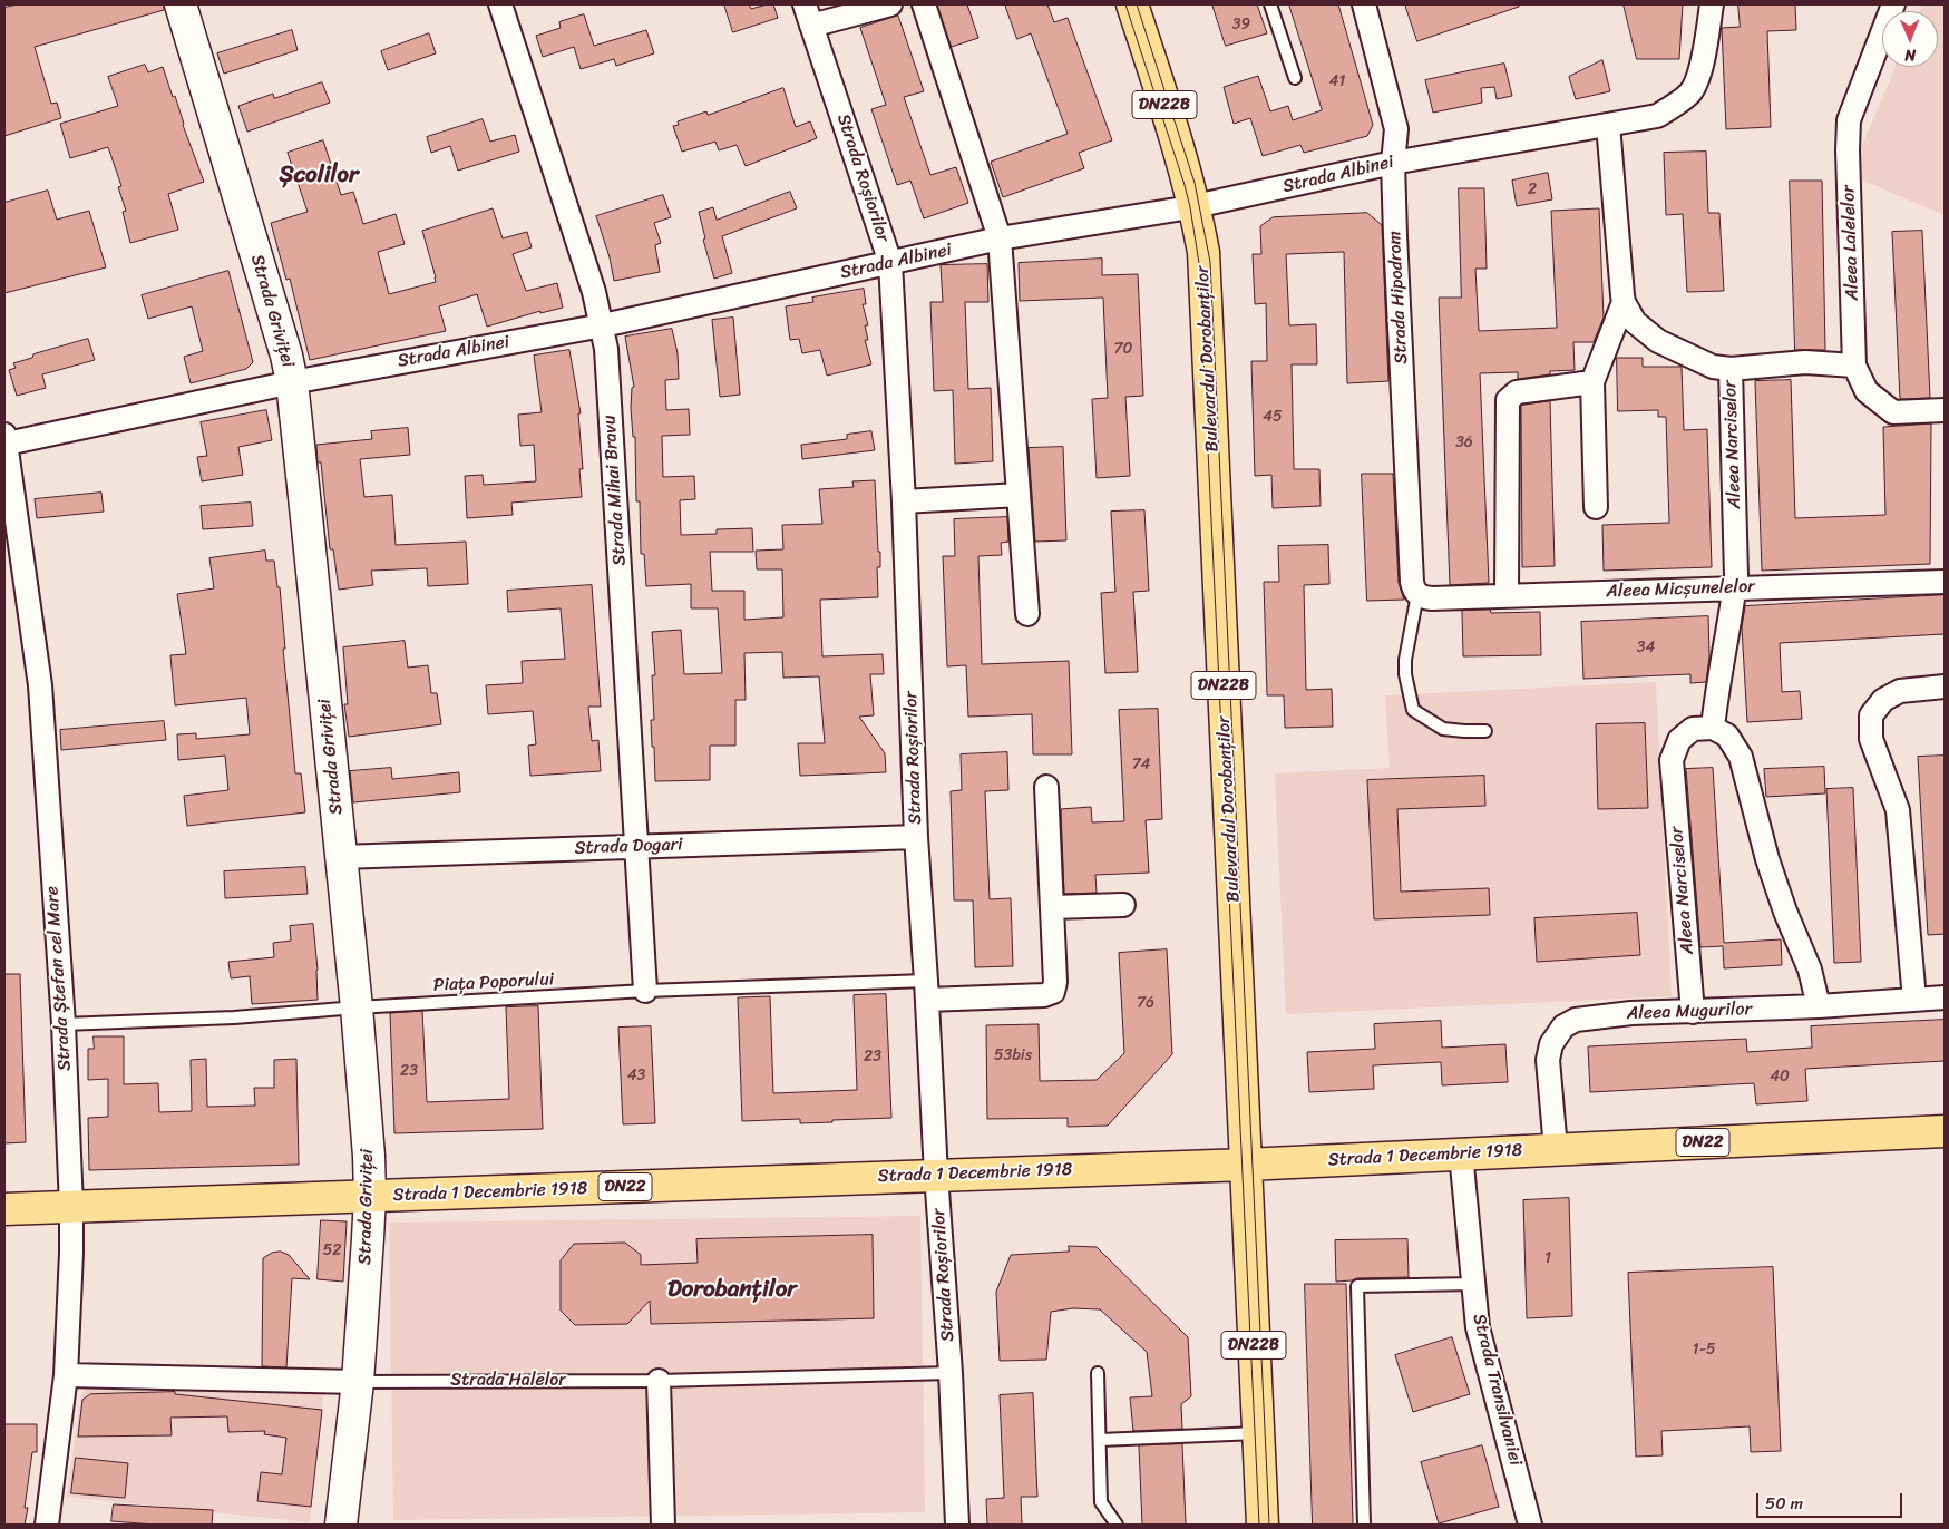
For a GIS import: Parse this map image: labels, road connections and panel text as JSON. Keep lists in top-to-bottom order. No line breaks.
{"streets":{"main road":["DN22B","Strada Griviței","Bulevardul Dorobanților","DN22","Strada 1 Decembrie 1918"],"street":["Strada Albinei","Strada Roșiorilor","Aleea Lalelelor","Strada Hipodrom","Aleea Narciselor","Strada Mihai Bravu","Aleea Micșunelelor","Strada Dogari","Strada Ștefan cel Mare","Aleea Mugurilor","Strada Halelor","Strada Transilvaniei"],"lane":["Piața Poporului"]},"crossings":[["Strada Albinei","Strada Roșiorilor"],["Strada Albinei","Strada Hipodrom"],["Strada Albinei","Strada Griviței"],["Strada Albinei","Bulevardul Dorobanților"],["Strada Albinei","Aleea Narciselor"],["Strada Albinei","Strada Mihai Bravu"],["Strada Albinei","Strada Ștefan cel Mare"],["Strada Roșiorilor","Strada Dogari"],["Strada Roșiorilor","Piața Poporului"],["Strada Roșiorilor","Strada 1 Decembrie 1918"],["Strada Roșiorilor","Strada Halelor"],["Strada Hipodrom","Aleea Micșunelelor"],["Strada Griviței","Strada Dogari"],["Strada Griviței","Piața Poporului"],["Strada Griviței","Strada 1 Decembrie 1918"],["Strada Griviței","Strada Halelor"],["Bulevardul Dorobanților","Strada 1 Decembrie 1918"],["Aleea Narciselor","Aleea Micșunelelor"],["Aleea Narciselor","Aleea Mugurilor"],["Strada Mihai Bravu","Strada Dogari"],["Strada Mihai Bravu","Piața Poporului"],["Strada Ștefan cel Mare","Piața Poporului"],["Strada Ștefan cel Mare","Strada 1 Decembrie 1918"],["Strada Ștefan cel Mare","Strada Halelor"],["Aleea Mugurilor","Strada 1 Decembrie 1918"],["Strada 1 Decembrie 1918","Strada Transilvaniei"]],"districts":["Școlilor","Dorobanților"],"house_numbers":["39","41","2","70","45","36","34","74","76","53bis","23","23","43","40","52","1","1-5"],"scale_bar":"50 m","north":"bottom"}
